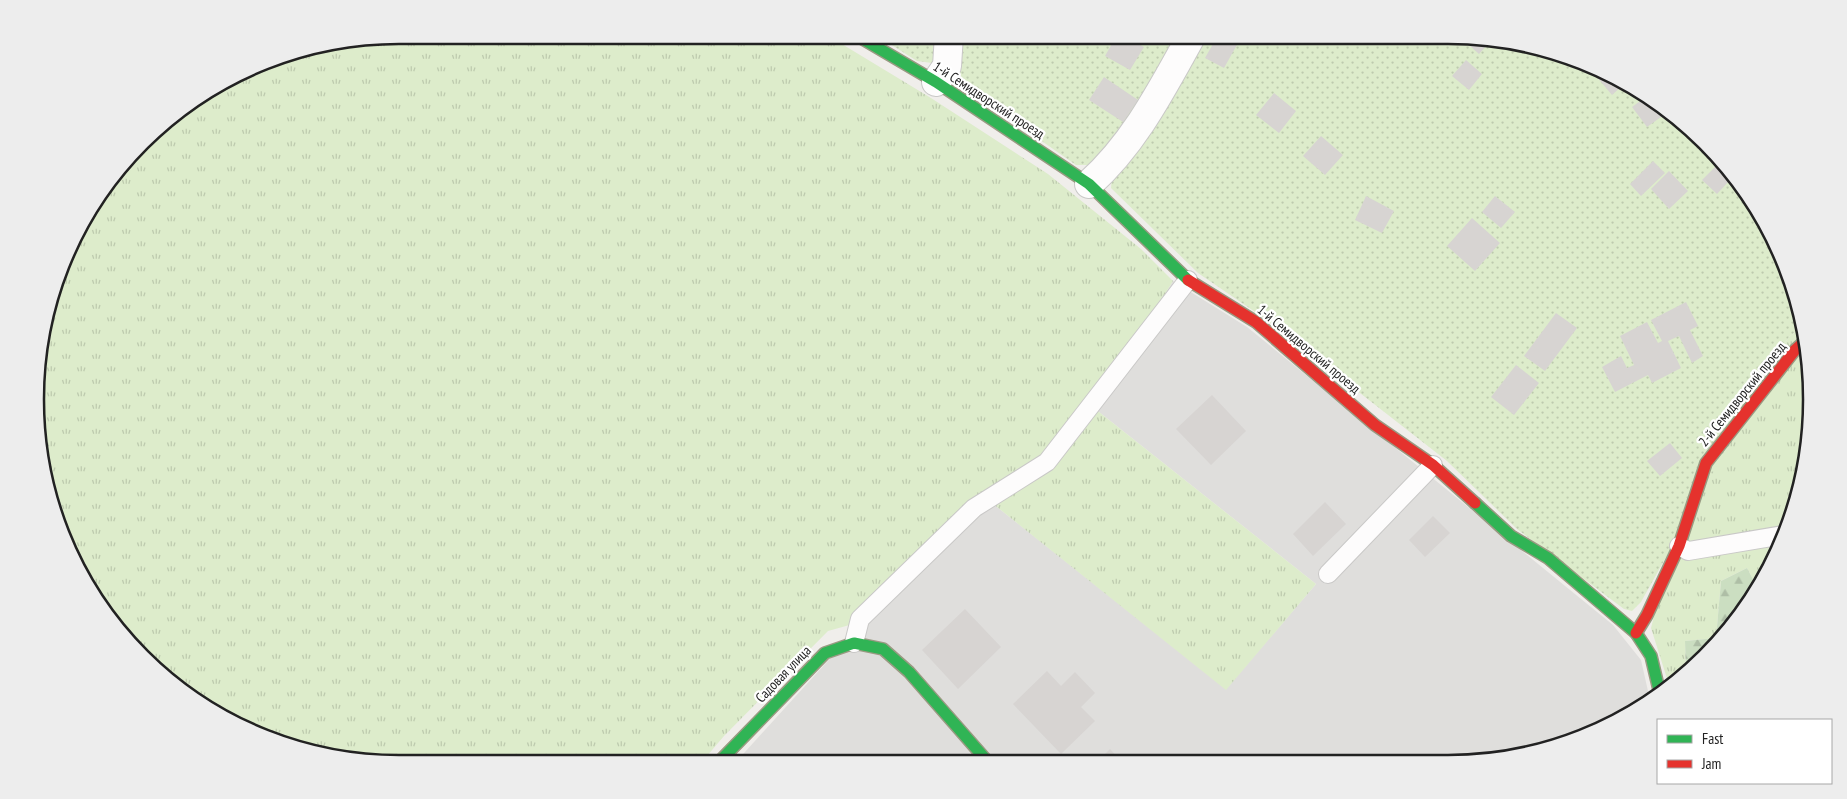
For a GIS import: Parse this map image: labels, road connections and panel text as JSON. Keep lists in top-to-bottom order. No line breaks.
{"streets":{"street":["1-й Семидворский проезд","2-й Семидворский проезд","Садовая улица"]},"crossings":[["1-й Семидворский проезд","2-й Семидворский проезд"]],"legend":["Fast","Jam"]}
